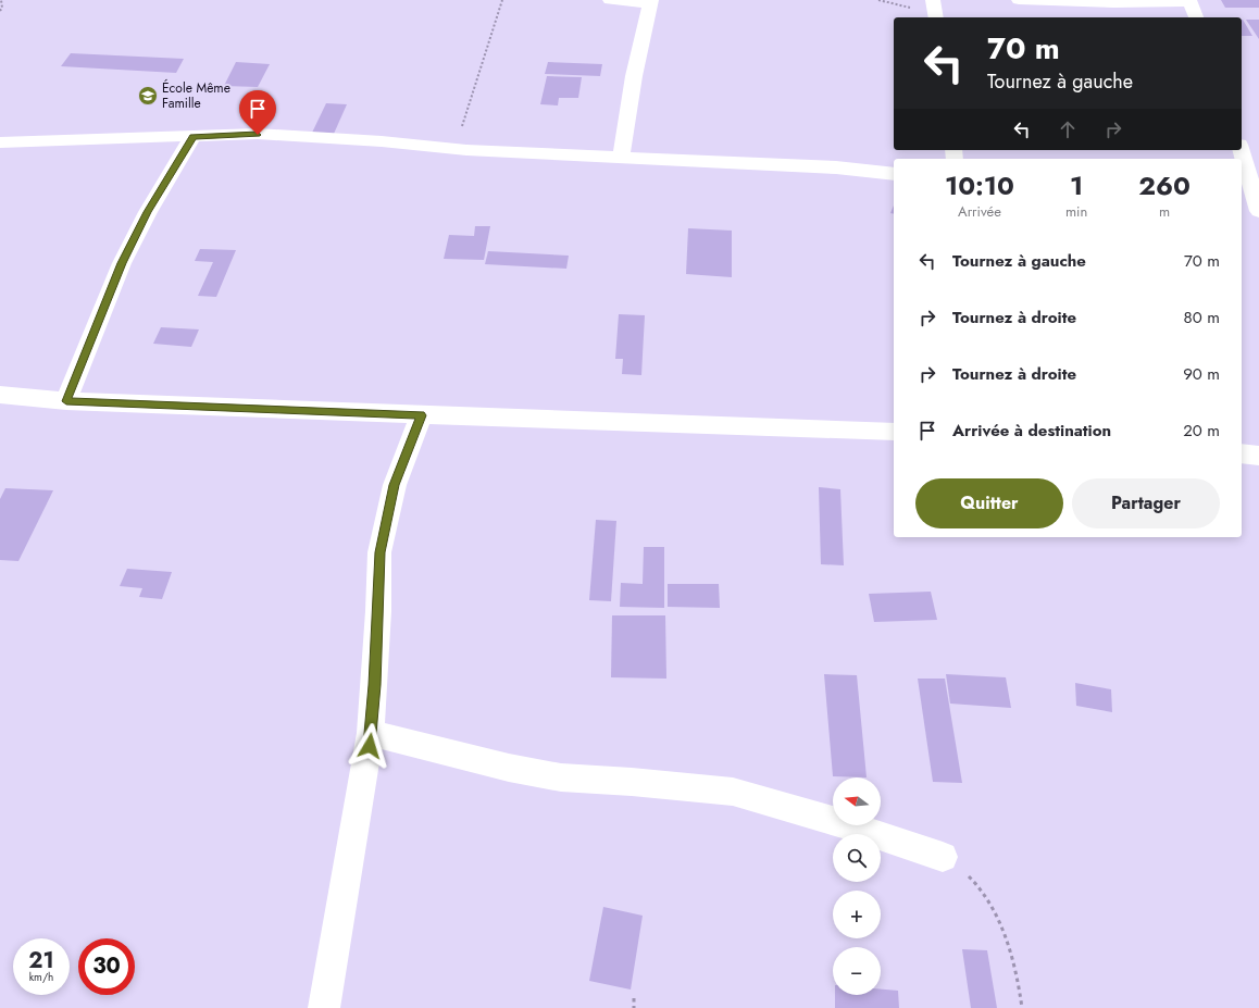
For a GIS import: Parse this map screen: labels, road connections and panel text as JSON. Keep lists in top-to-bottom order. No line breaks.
{"places":{"school or university":["École Même Famille"]},"north":"left","page":{"turn":["70 m","Tournez à gauche"],"eta":["10:10","Arrivée","1","min","260","m"],"list":[{"name":"Tournez à gauche","value":"70 m"},{"name":"Tournez à droite","value":"80 m"},{"name":"Tournez à droite","value":"90 m"},{"name":"Arrivée à destination","value":"20 m"}],"buttons":["Quitter","Partager"],"map_buttons":["+","−"],"speed":"21 km/h","limit":"30"}}
